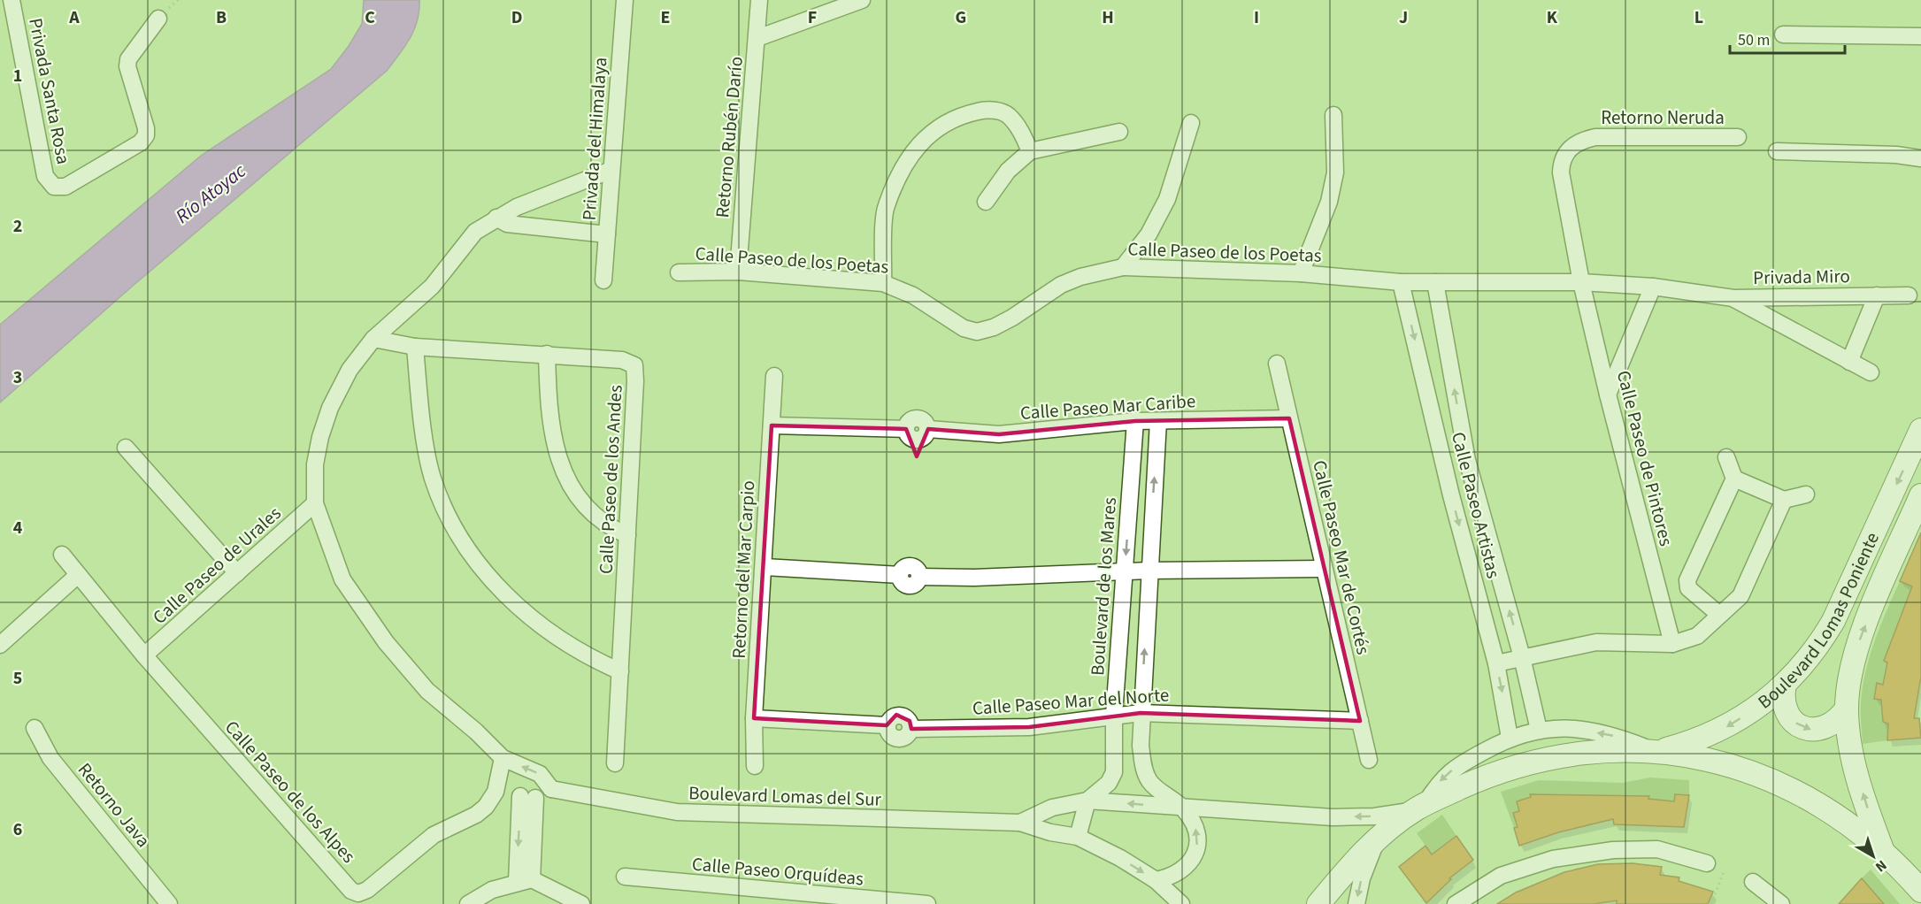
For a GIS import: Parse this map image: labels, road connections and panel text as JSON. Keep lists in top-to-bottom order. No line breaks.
{"streets":{"street":["Privada Santa Rosa","Retorno Neruda","Retorno Rubén Darío","Privada del Himalaya","Calle Paseo de los Poetas","Privada Miro","Calle Paseo Mar Caribe","Calle Paseo de Pintores","Calle Paseo de los Andes","Calle Paseo Artistas","Calle Paseo Mar de Cortés","Calle Paseo de Urales","Retorno del Mar Carpio","Boulevard de los Mares","Boulevard Lomas Poniente","Calle Paseo Mar del Norte","Calle Paseo de los Alpes","Boulevard Lomas del Sur","Retorno Java","Calle Paseo Orquídeas"]},"crossings":[["Retorno Neruda","Calle Paseo de los Poetas"],["Retorno Neruda","Calle Paseo de Pintores"],["Retorno Rubén Darío","Calle Paseo de los Poetas"],["Calle Paseo de los Poetas","Privada Miro"],["Calle Paseo de los Poetas","Calle Paseo de Pintores"],["Calle Paseo de los Poetas","Calle Paseo Artistas"],["Calle Paseo Mar Caribe","Calle Paseo Mar de Cortés"],["Calle Paseo Mar Caribe","Retorno del Mar Carpio"],["Calle Paseo Mar Caribe","Boulevard de los Mares"],["Calle Paseo Mar de Cortés","Calle Paseo Mar del Norte"],["Calle Paseo de Urales","Calle Paseo de los Alpes"],["Retorno del Mar Carpio","Calle Paseo Mar del Norte"],["Boulevard de los Mares","Calle Paseo Mar del Norte"],["Boulevard de los Mares","Boulevard Lomas del Sur"]],"water":["Río Atoyac"],"scale_bar":"50 m","north":"bottom right","grid":{"columns":["A","B","C","D","E","F","G","H","I","J","K","L"],"rows":["1","2","3","4","5","6"]}}
